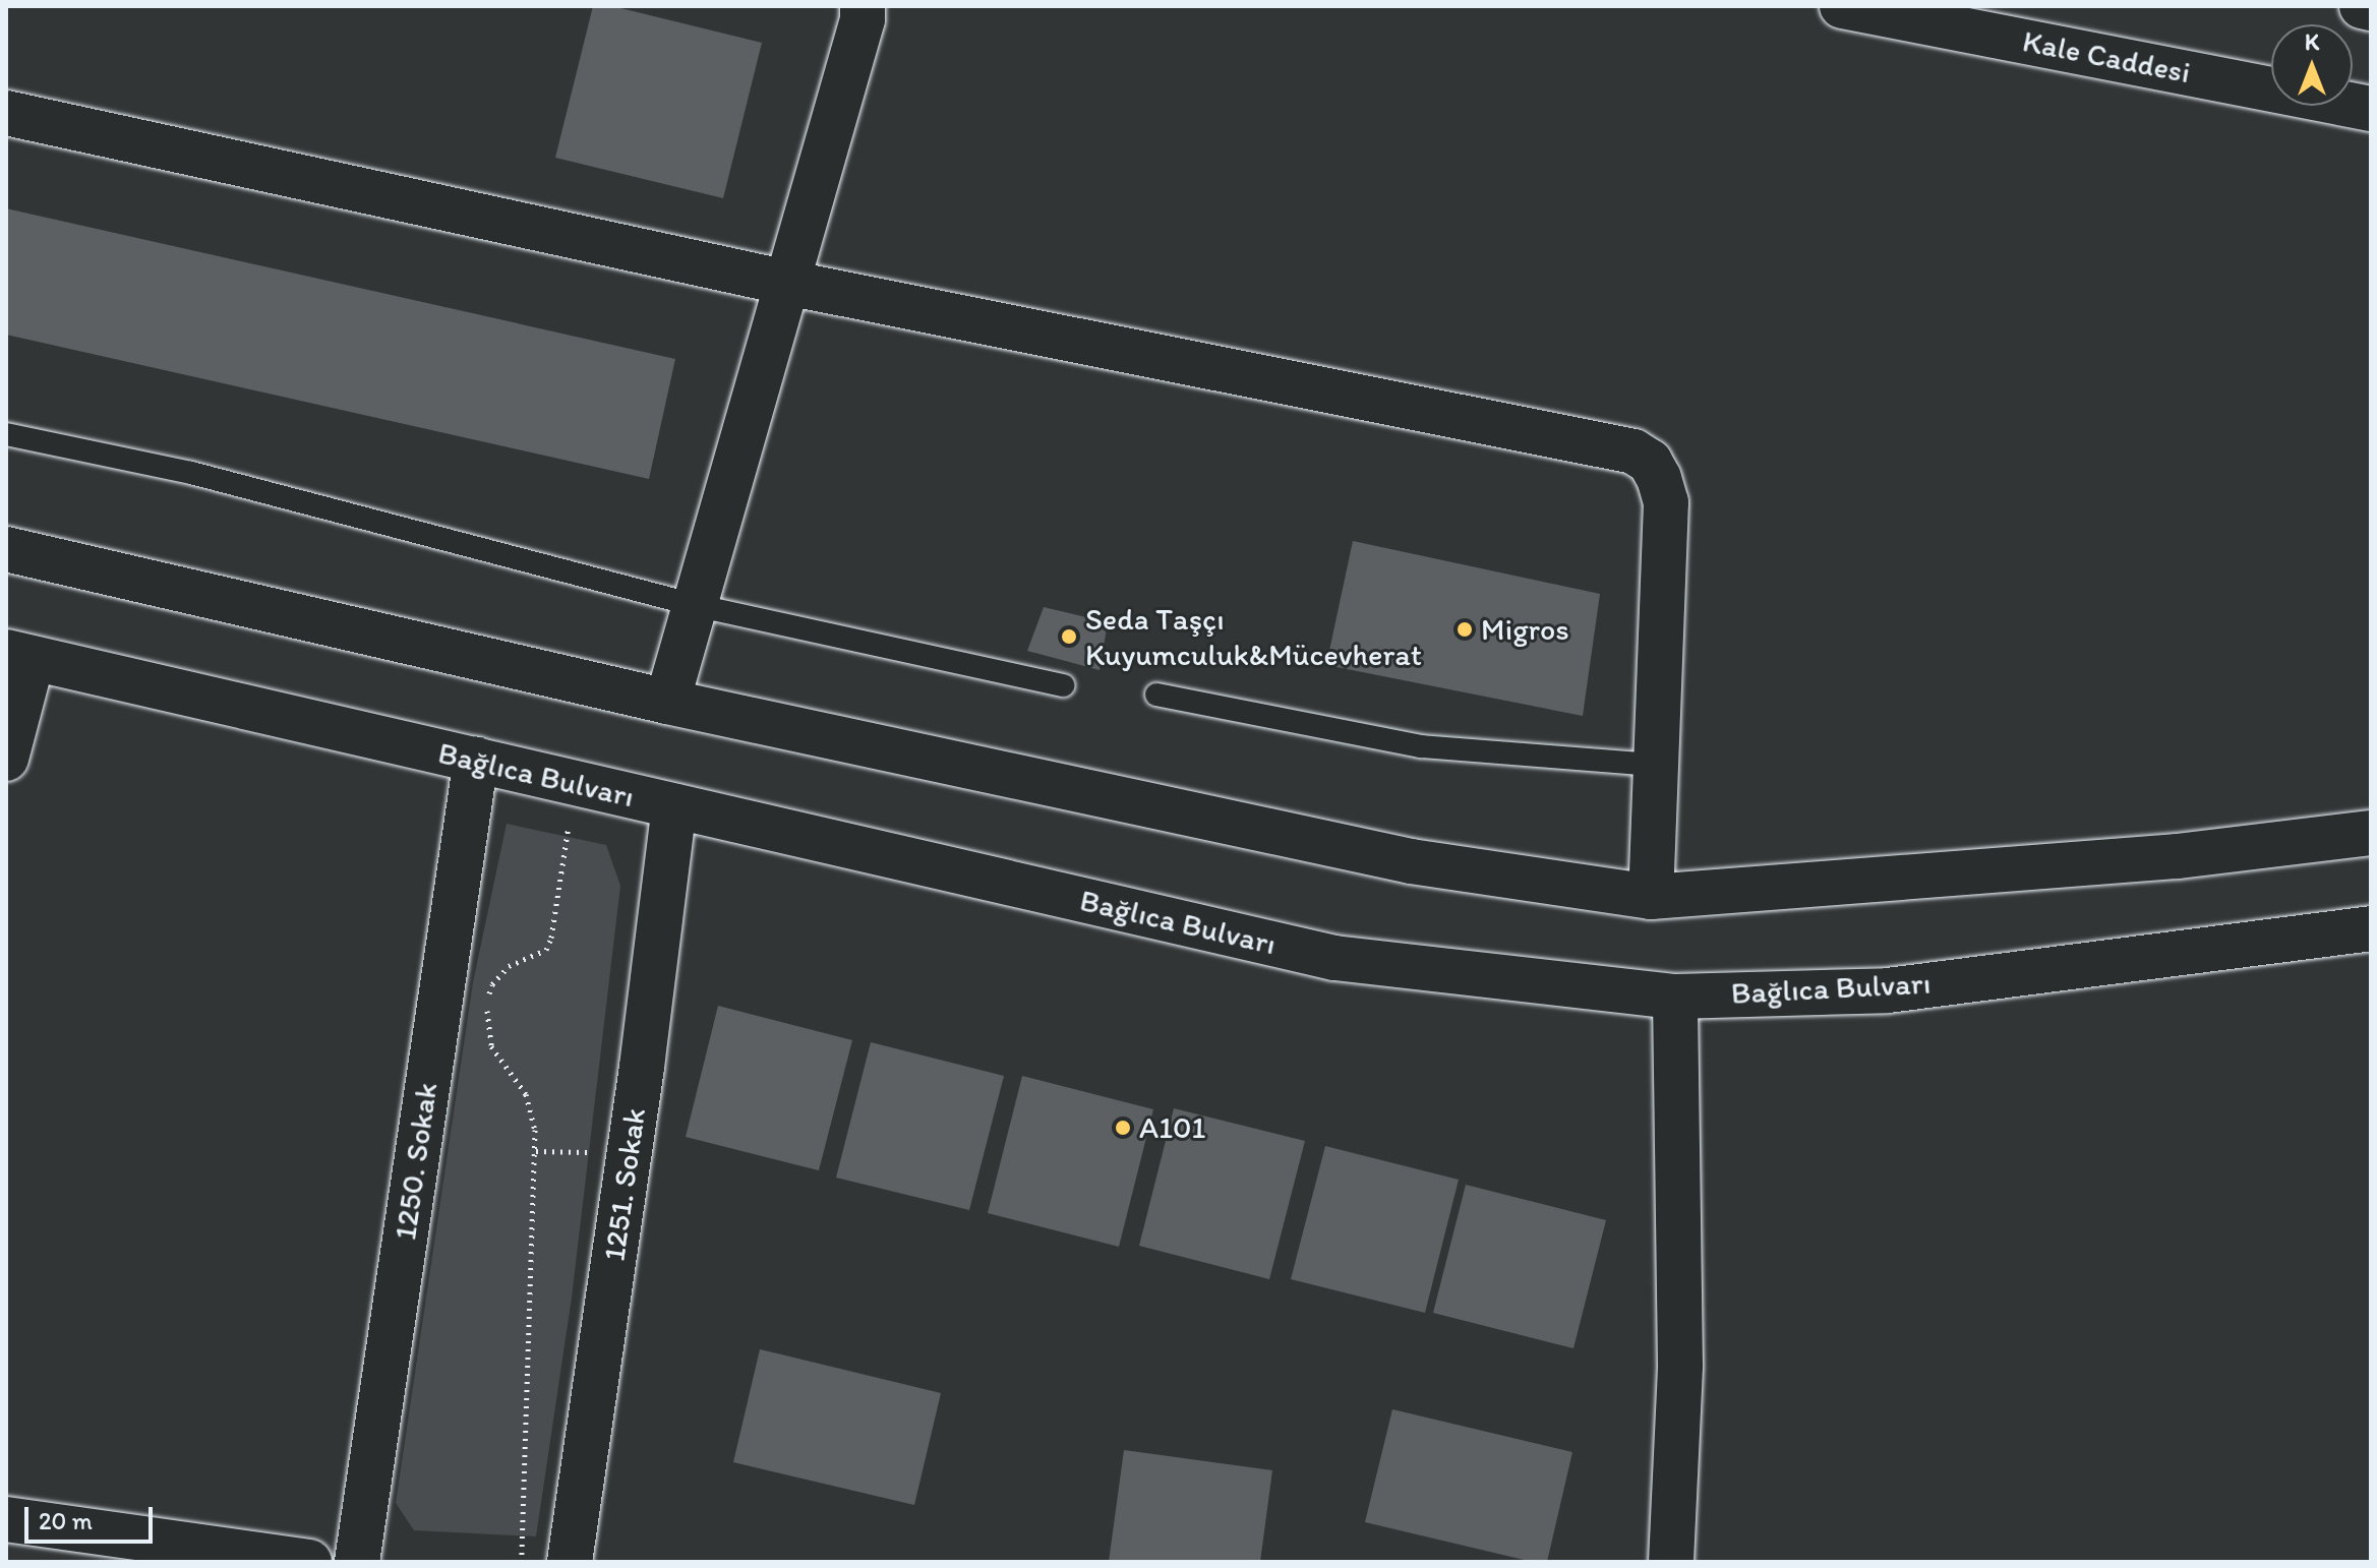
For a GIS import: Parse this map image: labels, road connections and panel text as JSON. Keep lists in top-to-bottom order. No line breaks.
{"streets":{"street":["Kale Caddesi","Bağlıca Bulvarı","1250. Sokak","1251. Sokak"]},"crossings":[["Bağlıca Bulvarı","1250. Sokak"],["Bağlıca Bulvarı","1251. Sokak"]],"places":["Migros","Seda Taşçı Kuyumculuk&Mücevherat","A101"],"scale_bar":"20 m","north":"top"}
